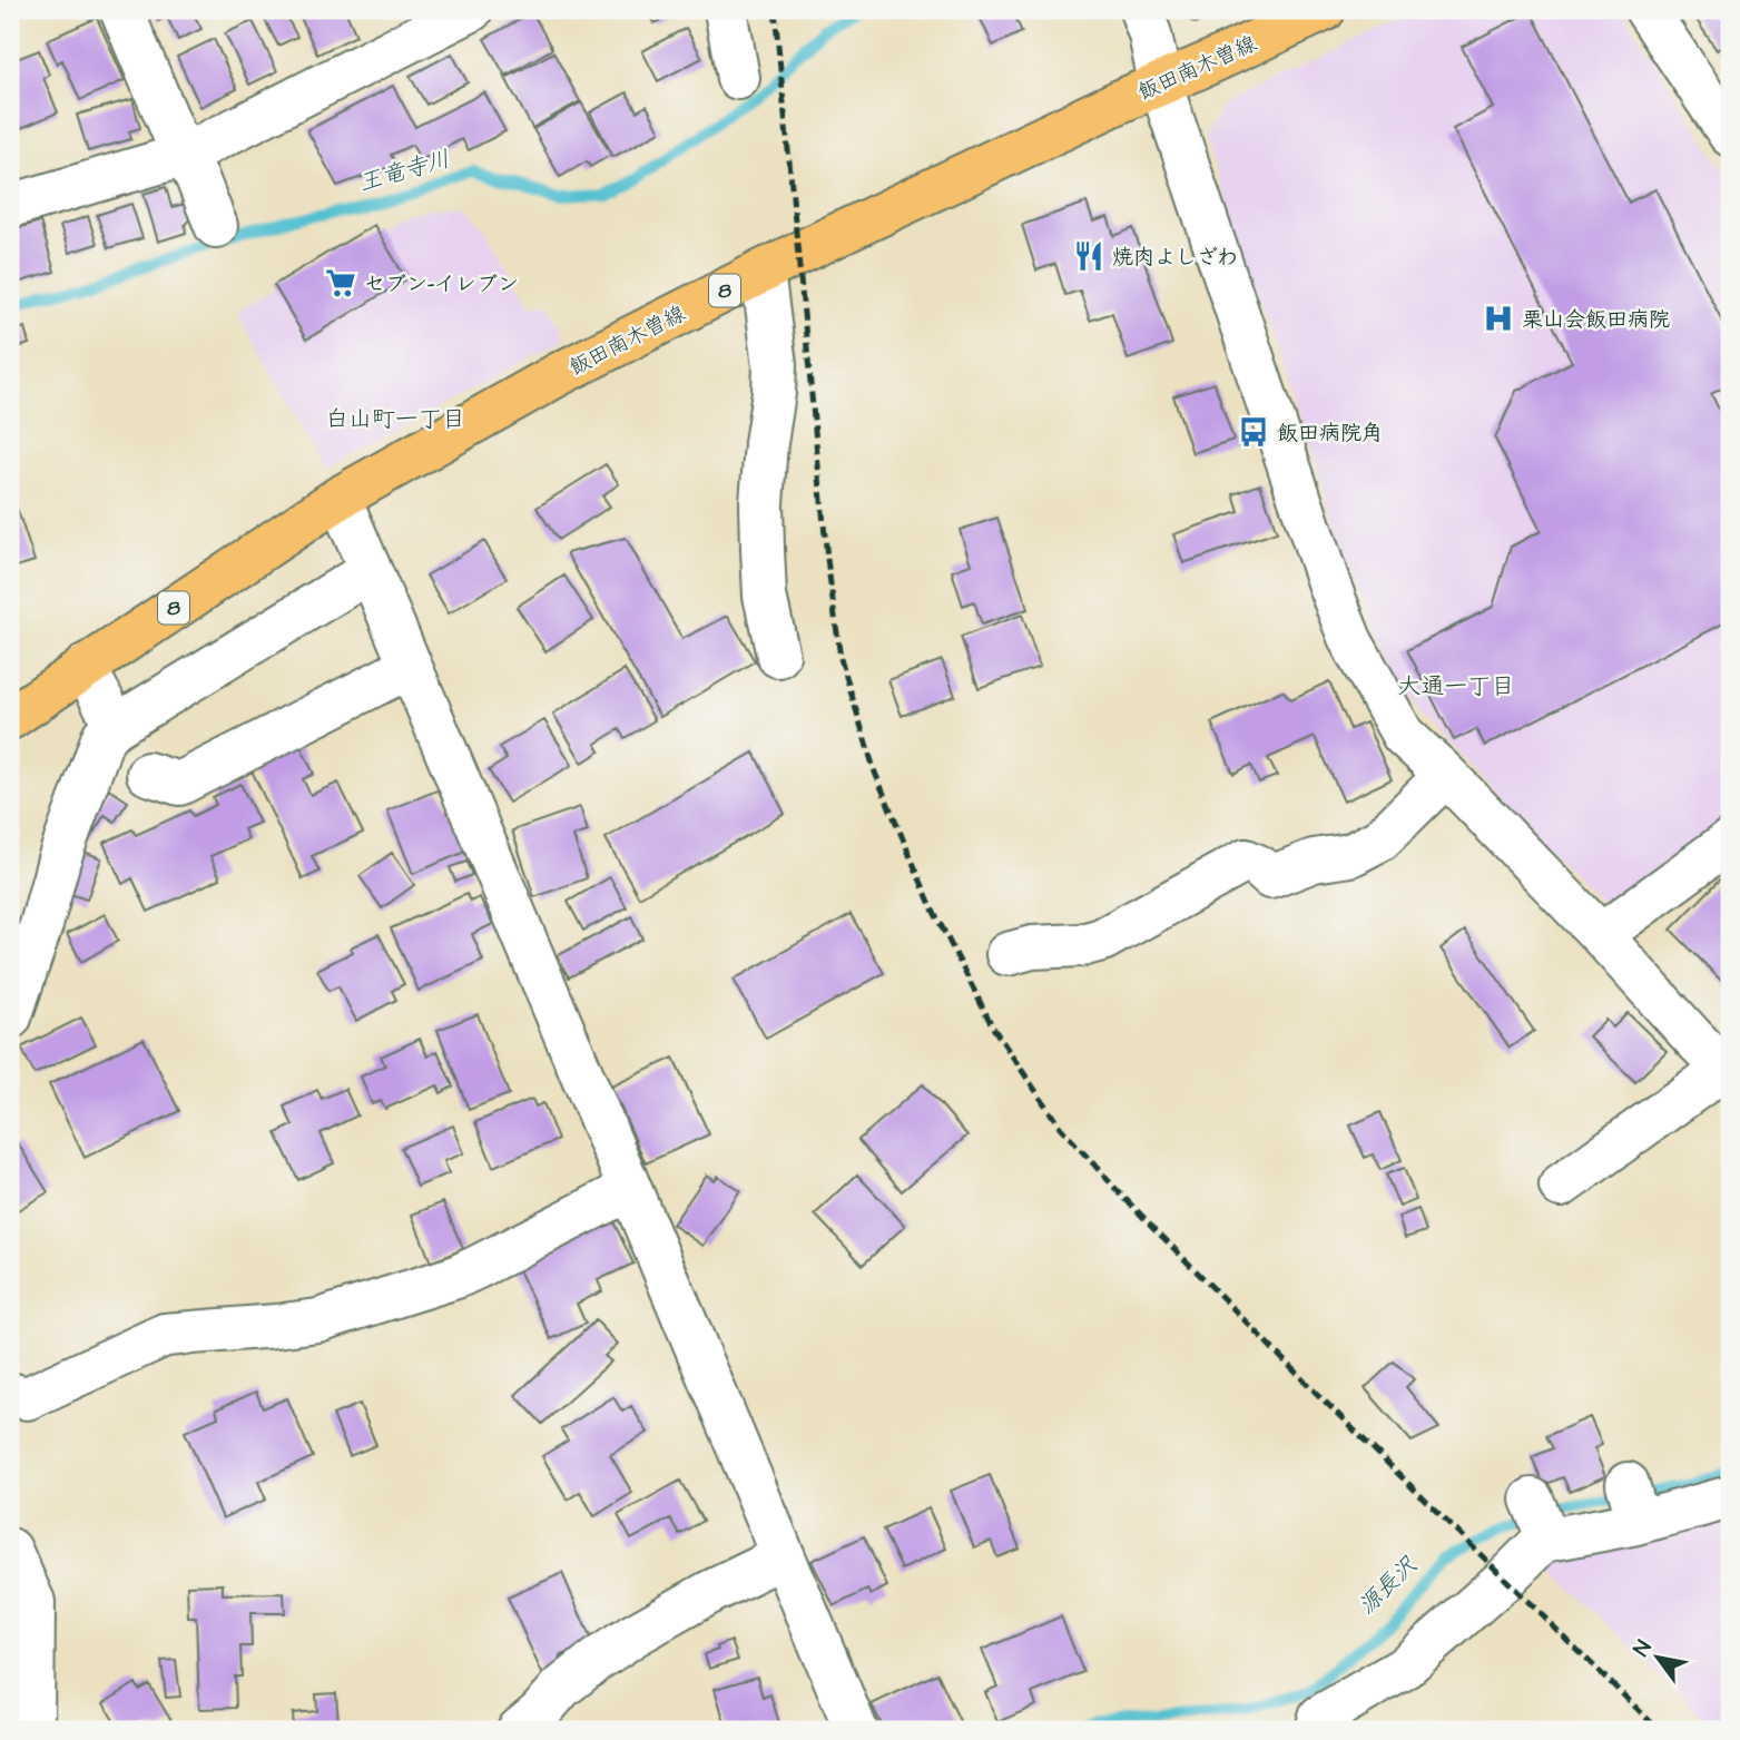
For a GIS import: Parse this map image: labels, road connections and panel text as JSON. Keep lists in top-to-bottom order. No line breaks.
{"streets":{"main road":["飯田南木曽線","8"]},"districts":["白山町一丁目","大通一丁目"],"water":["王竜寺川","源長沢"],"places":{"restaurant":["焼肉よしざわ"],"supermarket":["セブン-イレブン"],"hospital":["栗山会飯田病院"],"bus stop":["飯田病院角"]},"north":"top left"}
